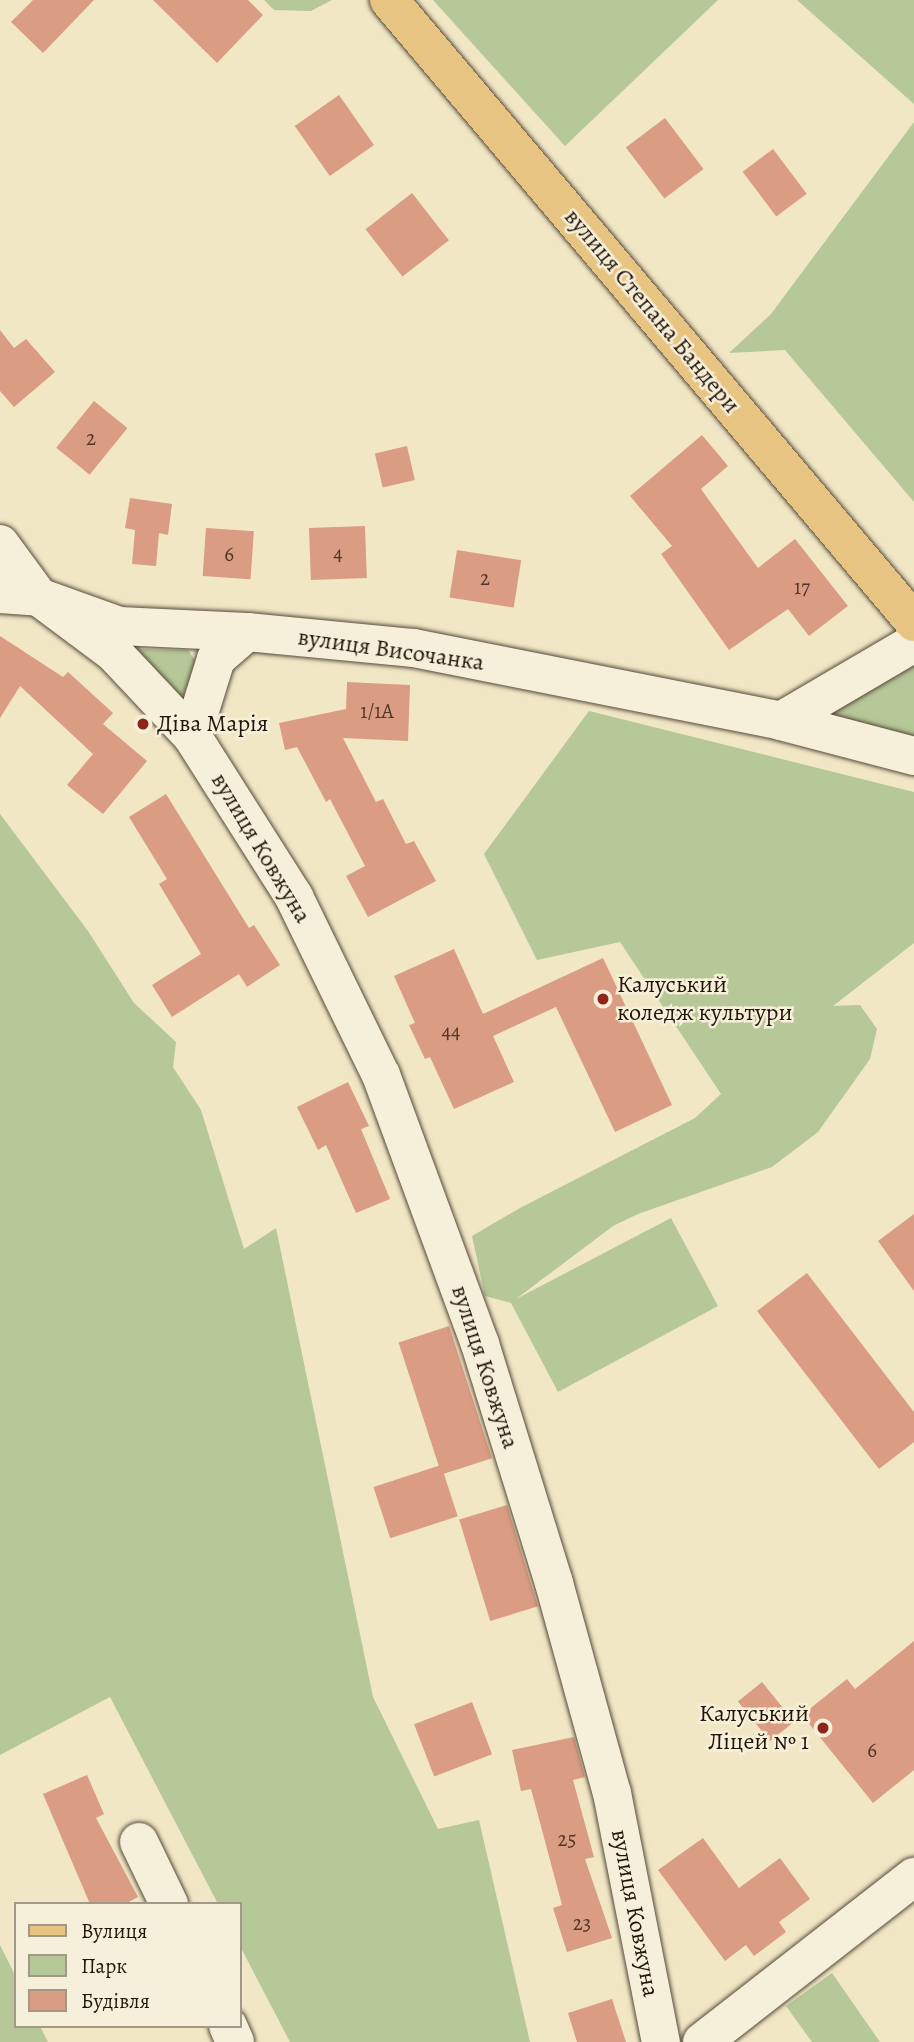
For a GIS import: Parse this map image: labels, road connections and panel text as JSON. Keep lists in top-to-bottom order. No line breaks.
{"streets":{"main road":["вулиця Степана Бандери"],"street":["вулиця Височанка","вулиця Ковжуна"]},"crossings":[["вулиця Височанка","вулиця Ковжуна"]],"places":["Діва Марія","Калуський коледж культури","Калуський Ліцей № 1"],"house_numbers":["2","4","6","2","17","1/1А","44","6","25","23"],"legend":["Вулиця","Парк","Будівля"]}
